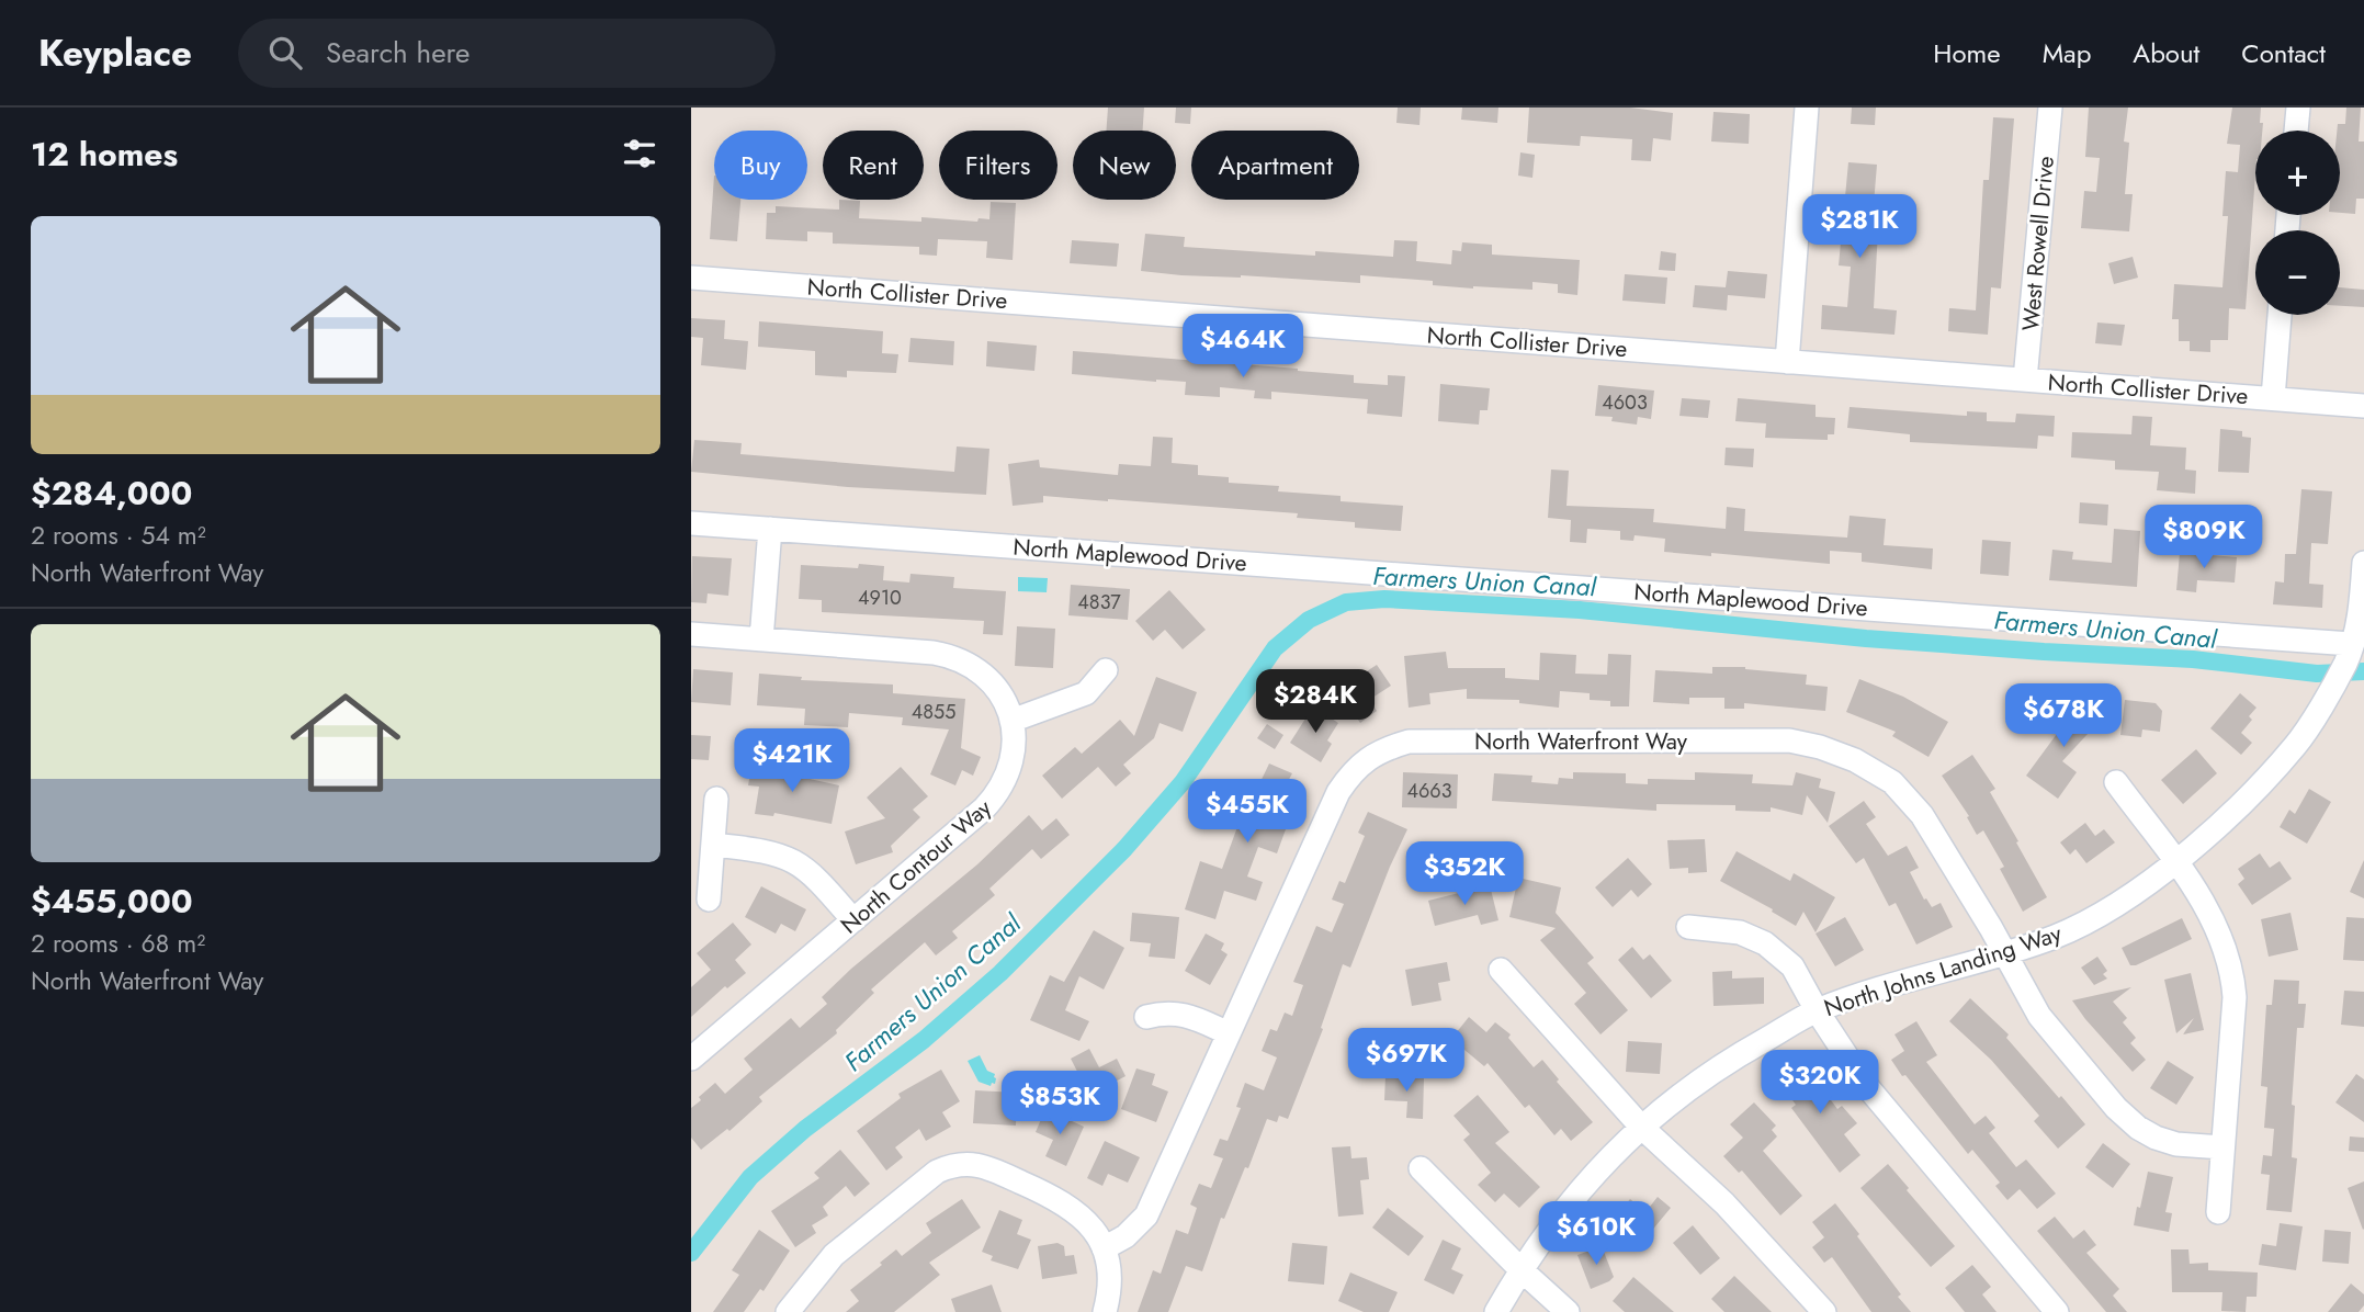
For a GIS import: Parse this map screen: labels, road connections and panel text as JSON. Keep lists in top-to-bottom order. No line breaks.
{"streets":{"street":["West Rowell Drive","North Collister Drive","North Maplewood Drive","North Waterfront Way","North Contour Way","North Johns Landing Way"]},"crossings":[["West Rowell Drive","North Collister Drive"],["North Maplewood Drive","North Johns Landing Way"],["North Waterfront Way","North Johns Landing Way"]],"water":["Farmers Union Canal"],"house_numbers":["4603","4910","4837","4855","4663"],"page":{"header":"Keyplace","search":"Search here","nav":["Home","Map","About","Contact"],"heading":"12 homes","map_buttons":["+","−"],"chip":["Buy","Rent","Filters","New","Apartment"],"price":["$281K","$464K","$809K","$284K","$678K","$421K","$455K","$352K","$697K","$320K","$853K","$610K"],"list":[{"name":"$284,000","note":"2 rooms · 54 m² · North Waterfront Way"},{"name":"$455,000","note":"2 rooms · 68 m² · North Waterfront Way"}]}}
